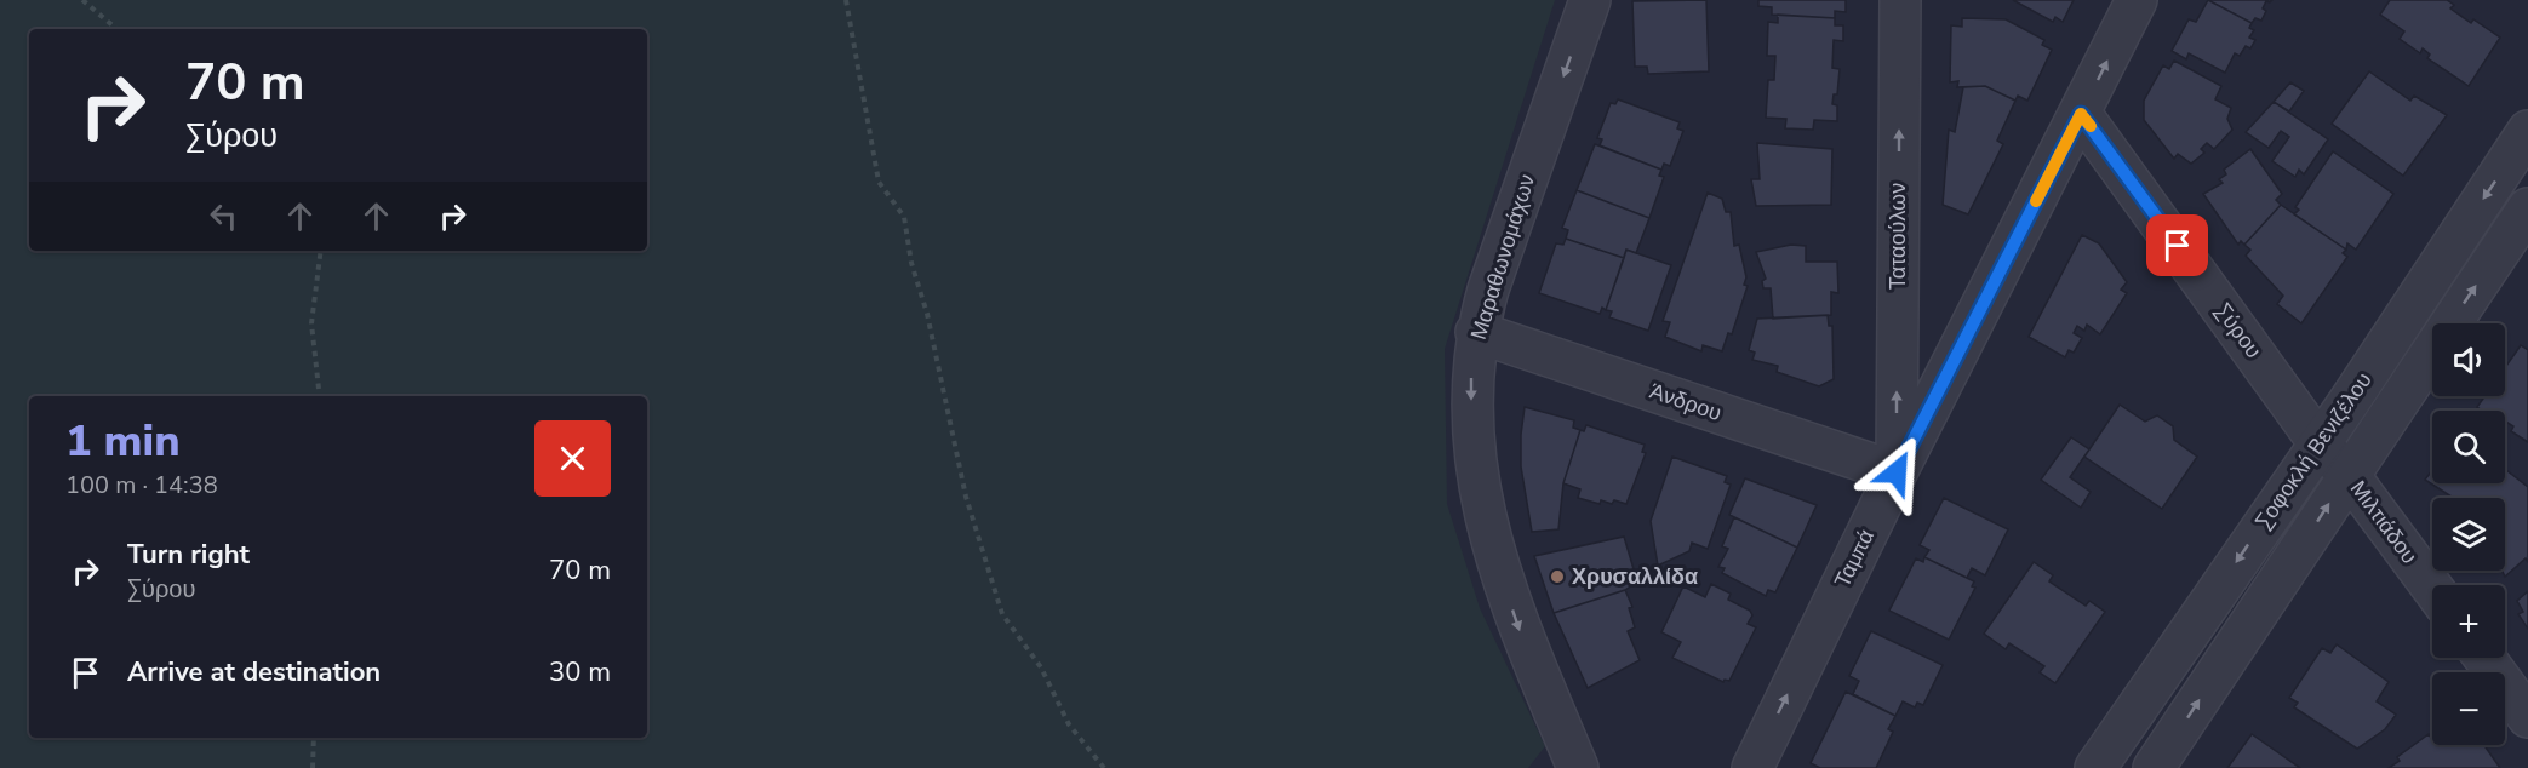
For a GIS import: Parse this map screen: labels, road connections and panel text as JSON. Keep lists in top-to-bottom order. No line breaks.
{"streets":{"street":["Ταταούλων","Μαραθωνομάχων","Σύρου","Άνδρου","Σοφοκλή Βενιζέλου","Μιλτιάδου","Ταμπά"]},"crossings":[["Ταταούλων","Άνδρου"],["Ταταούλων","Ταμπά"],["Μαραθωνομάχων","Άνδρου"],["Σύρου","Σοφοκλή Βενιζέλου"],["Σύρου","Μιλτιάδου"],["Σύρου","Ταμπά"],["Άνδρου","Ταμπά"],["Σοφοκλή Βενιζέλου","Μιλτιάδου"]],"one_way":["Ταταούλων","Μαραθωνομάχων","Ταμπά"],"places":["Χρυσαλλίδα"],"page":{"turn":["70 m","Σύρου"],"map_buttons":["+","−"],"heading":["1 min","100 m · 14:38"],"list":[{"name":"Turn right","note":"Σύρου","value":"70 m"},{"name":"Arrive at destination","value":"30 m"}]}}
